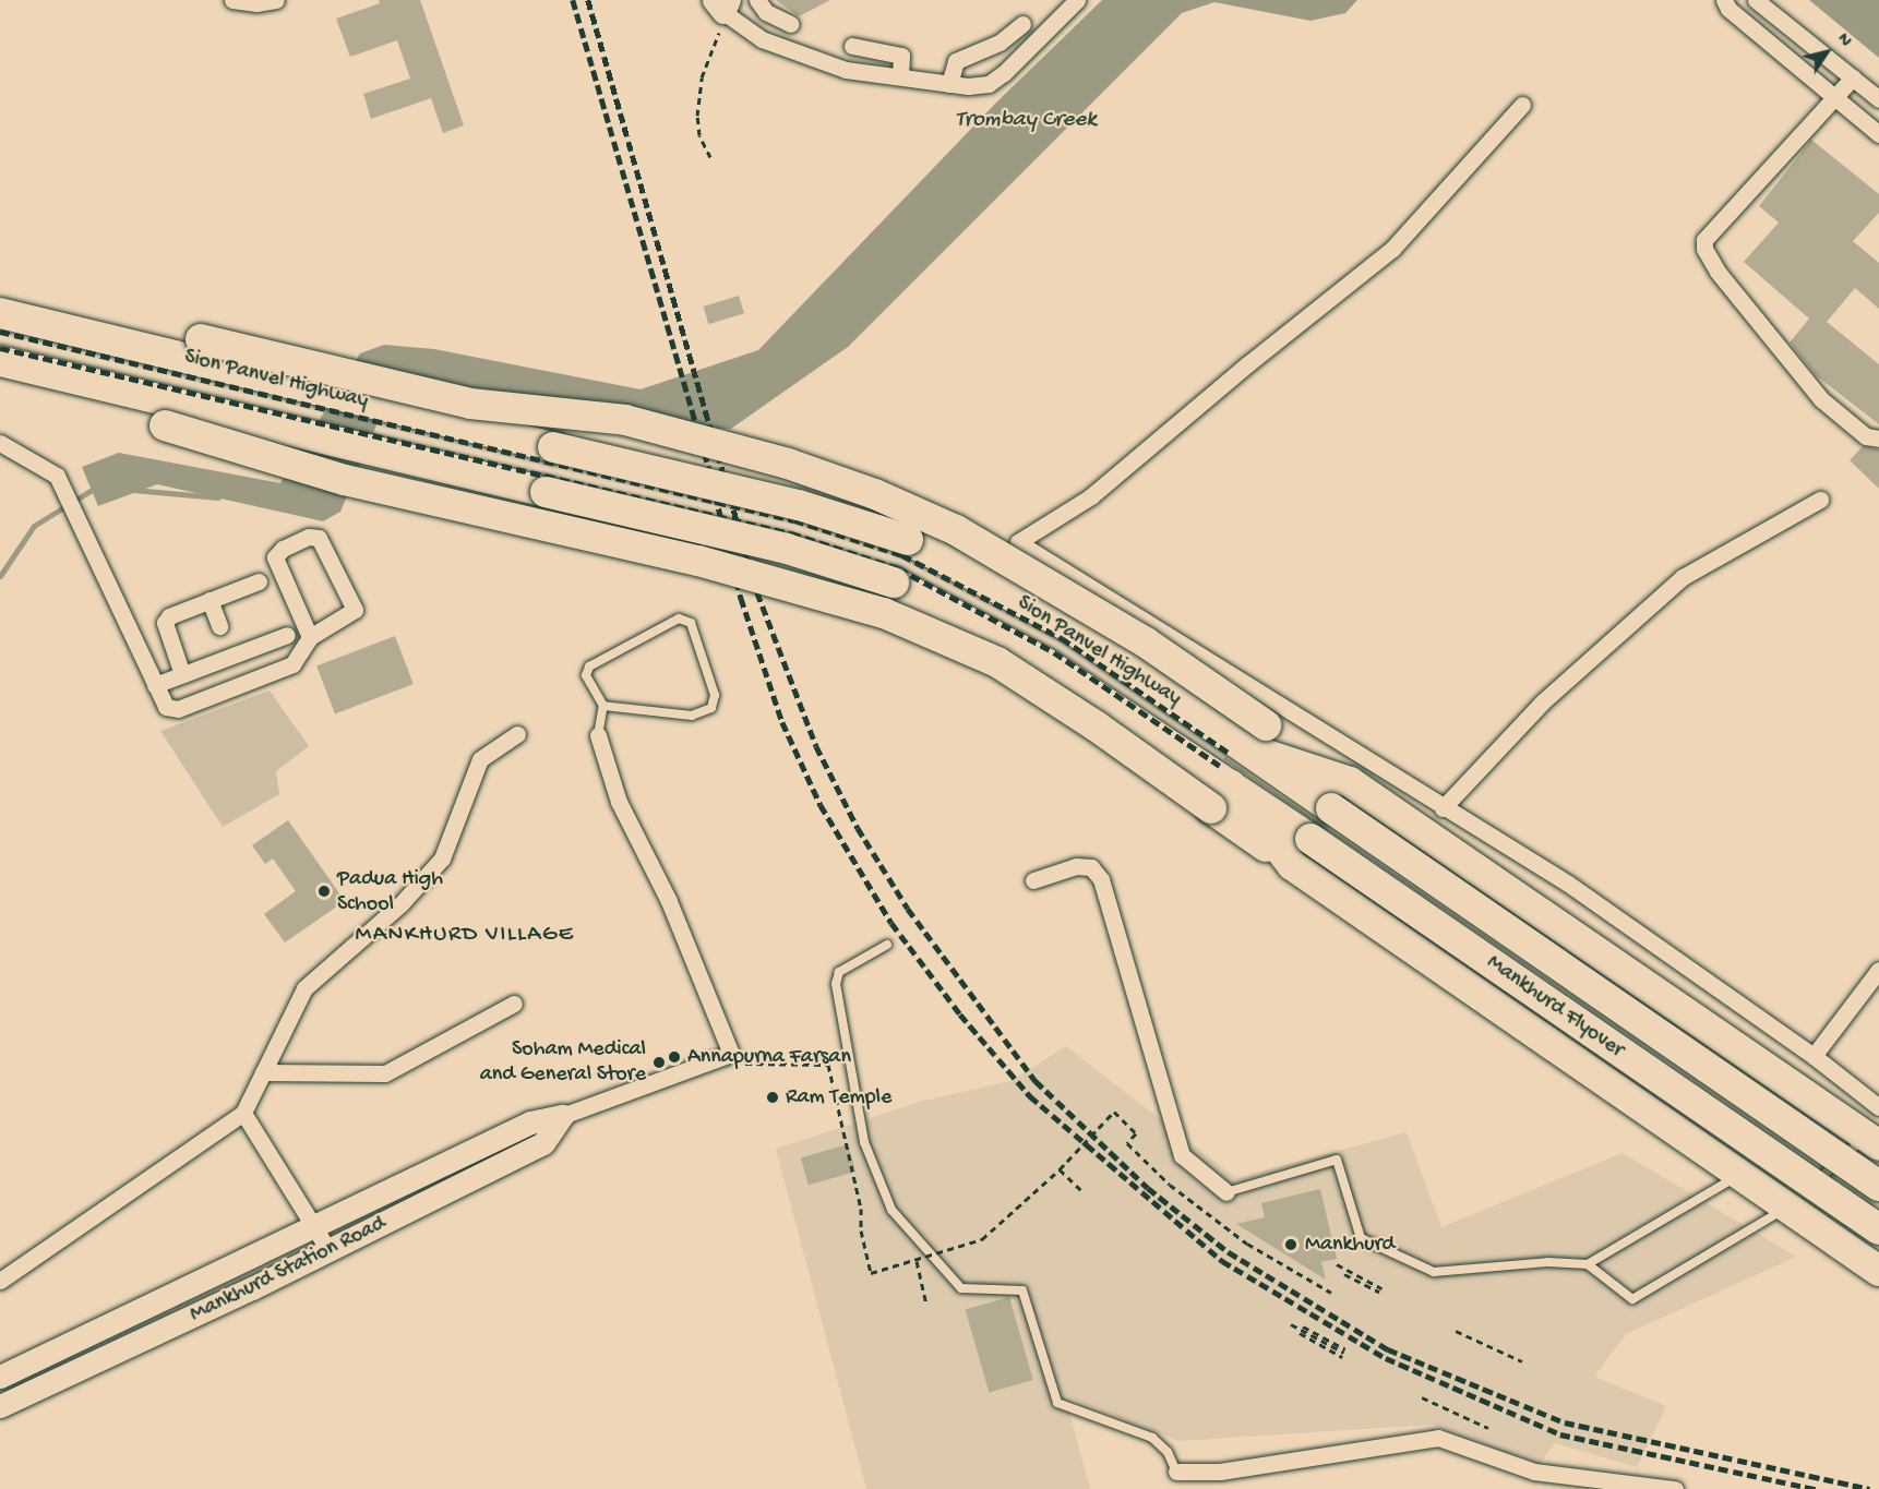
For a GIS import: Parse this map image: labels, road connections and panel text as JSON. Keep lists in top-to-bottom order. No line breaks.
{"streets":{"highway":["Sion Panvel Highway","Mankhurd Flyover"],"street":["Mankhurd Station Road"]},"crossings":[["Sion Panvel Highway","Mankhurd Flyover"]],"districts":["MANKHURD VILLAGE"],"water":["Trombay Creek"],"places":["Padua High School","Annapurna Farsan","Soham Medical and General Store","Ram Temple","Mankhurd"],"north":"top right"}
